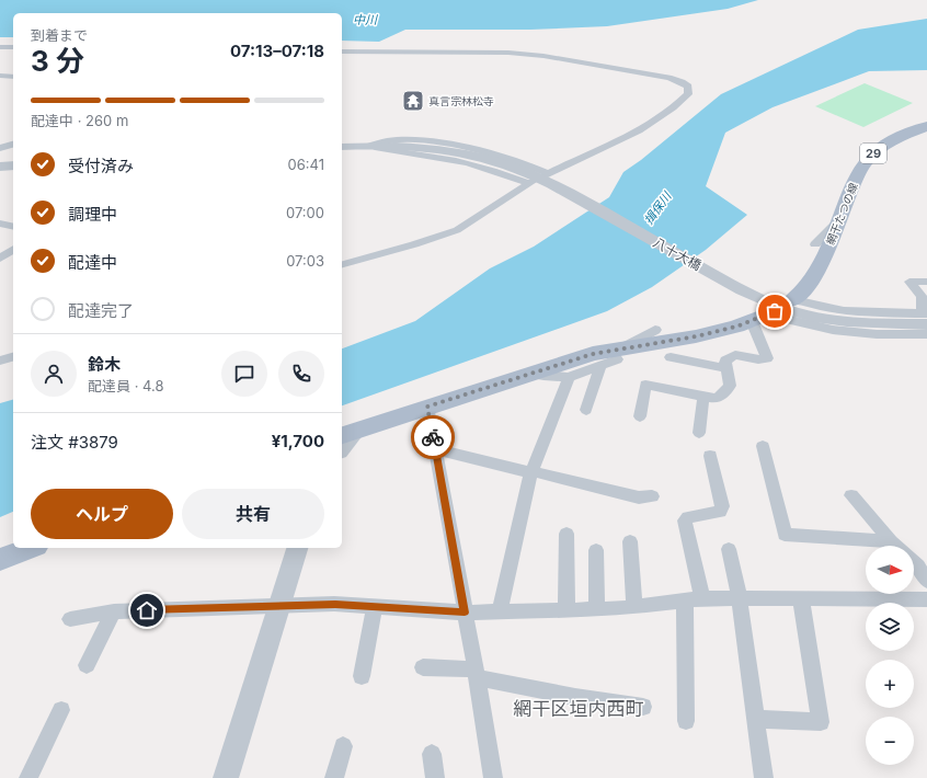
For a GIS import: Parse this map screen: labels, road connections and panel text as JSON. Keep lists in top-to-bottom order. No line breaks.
{"streets":{"main road":["29","網干たつの線"],"street":["八十大橋"]},"districts":["網干区垣内西町"],"water":["中川","揖保川"],"places":{"temple":["真言宗林松寺"]},"north":"right","page":{"heading":["3 分","到着まで","07:13–07:18"],"panel":["鈴木","配達員 · 4.8","注文 #3879","¥1,700"],"bar":"配達中 · 260 m","list":[["受付済み","06:41"],["調理中","07:00"],["配達中","07:03"],"配達完了"],"buttons":["ヘルプ","共有"],"map_buttons":["+","−"]}}
